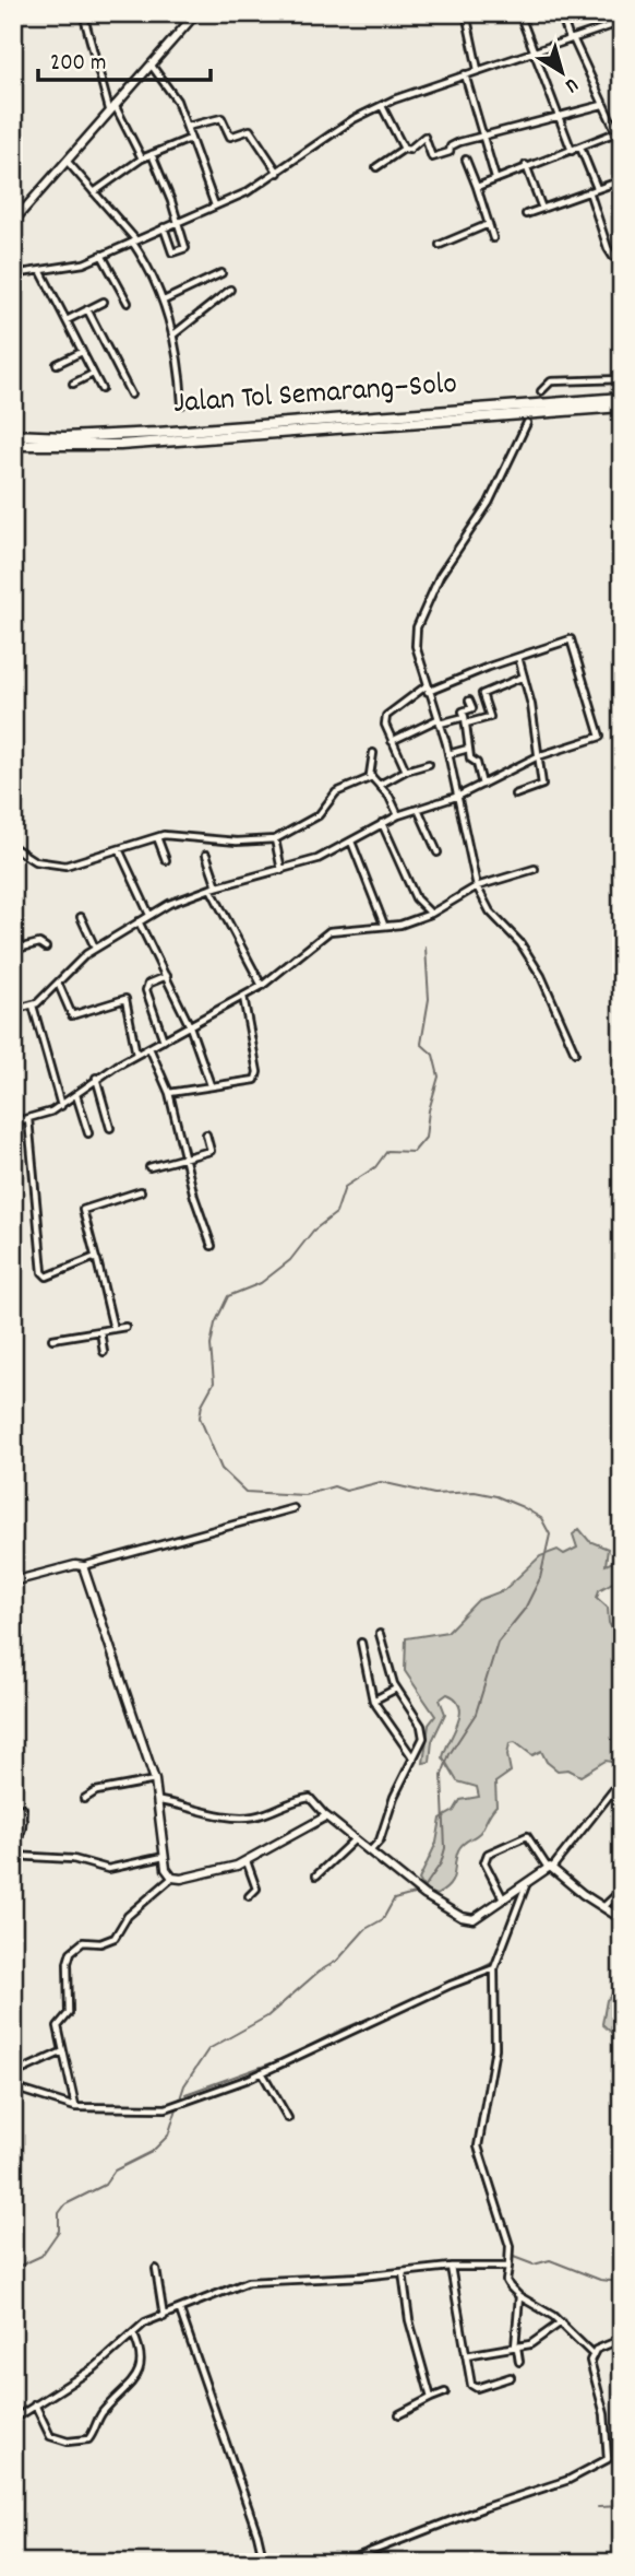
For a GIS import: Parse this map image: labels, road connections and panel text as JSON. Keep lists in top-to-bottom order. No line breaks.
{"streets":{"highway":["Jalan Tol Semarang–Solo"]},"scale_bar":"200 m","north":"bottom right"}
